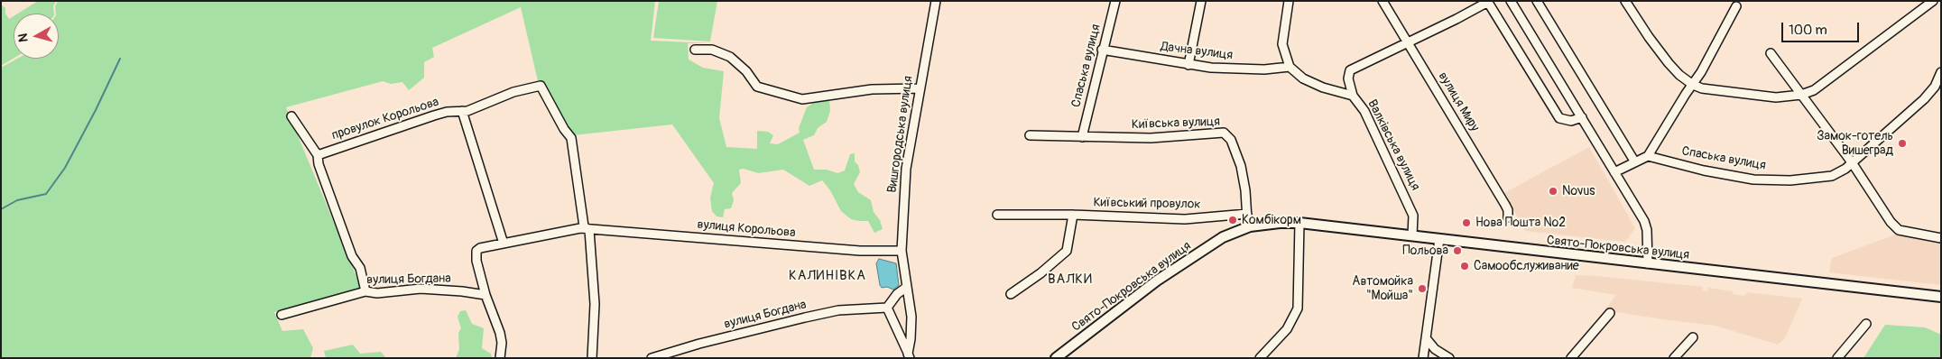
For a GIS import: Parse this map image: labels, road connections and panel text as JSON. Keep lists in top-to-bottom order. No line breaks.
{"streets":{"main road":["Свято-Покровська вулиця"],"street":["Дачна вулиця","Спаська вулиця","вулиця Миру","провулок Корольова","Київська вулиця","Вишгородська вулиця","Валківська вулиця","Київський провулок","вулиця Корольова","вулиця Богдана"]},"crossings":[["Дачна вулиця","Спаська вулиця"],["Дачна вулиця","Валківська вулиця"],["Спаська вулиця","Київська вулиця"],["провулок Корольова","вулиця Корольова"],["Київська вулиця","Київський провулок"],["Київська вулиця","Свято-Покровська вулиця"],["Вишгородська вулиця","вулиця Корольова"],["Вишгородська вулиця","вулиця Богдана"],["Валківська вулиця","Свято-Покровська вулиця"],["вулиця Корольова","вулиця Богдана"]],"districts":["КАЛИНІВКА","ВАЛКИ"],"places":["Замок-готель Вишеград","Novus","Комбікорм","Нова Пошта №2","Польова","Самообслуживание","Автомойка \"Мойша\""],"scale_bar":"100 m","north":"left"}
